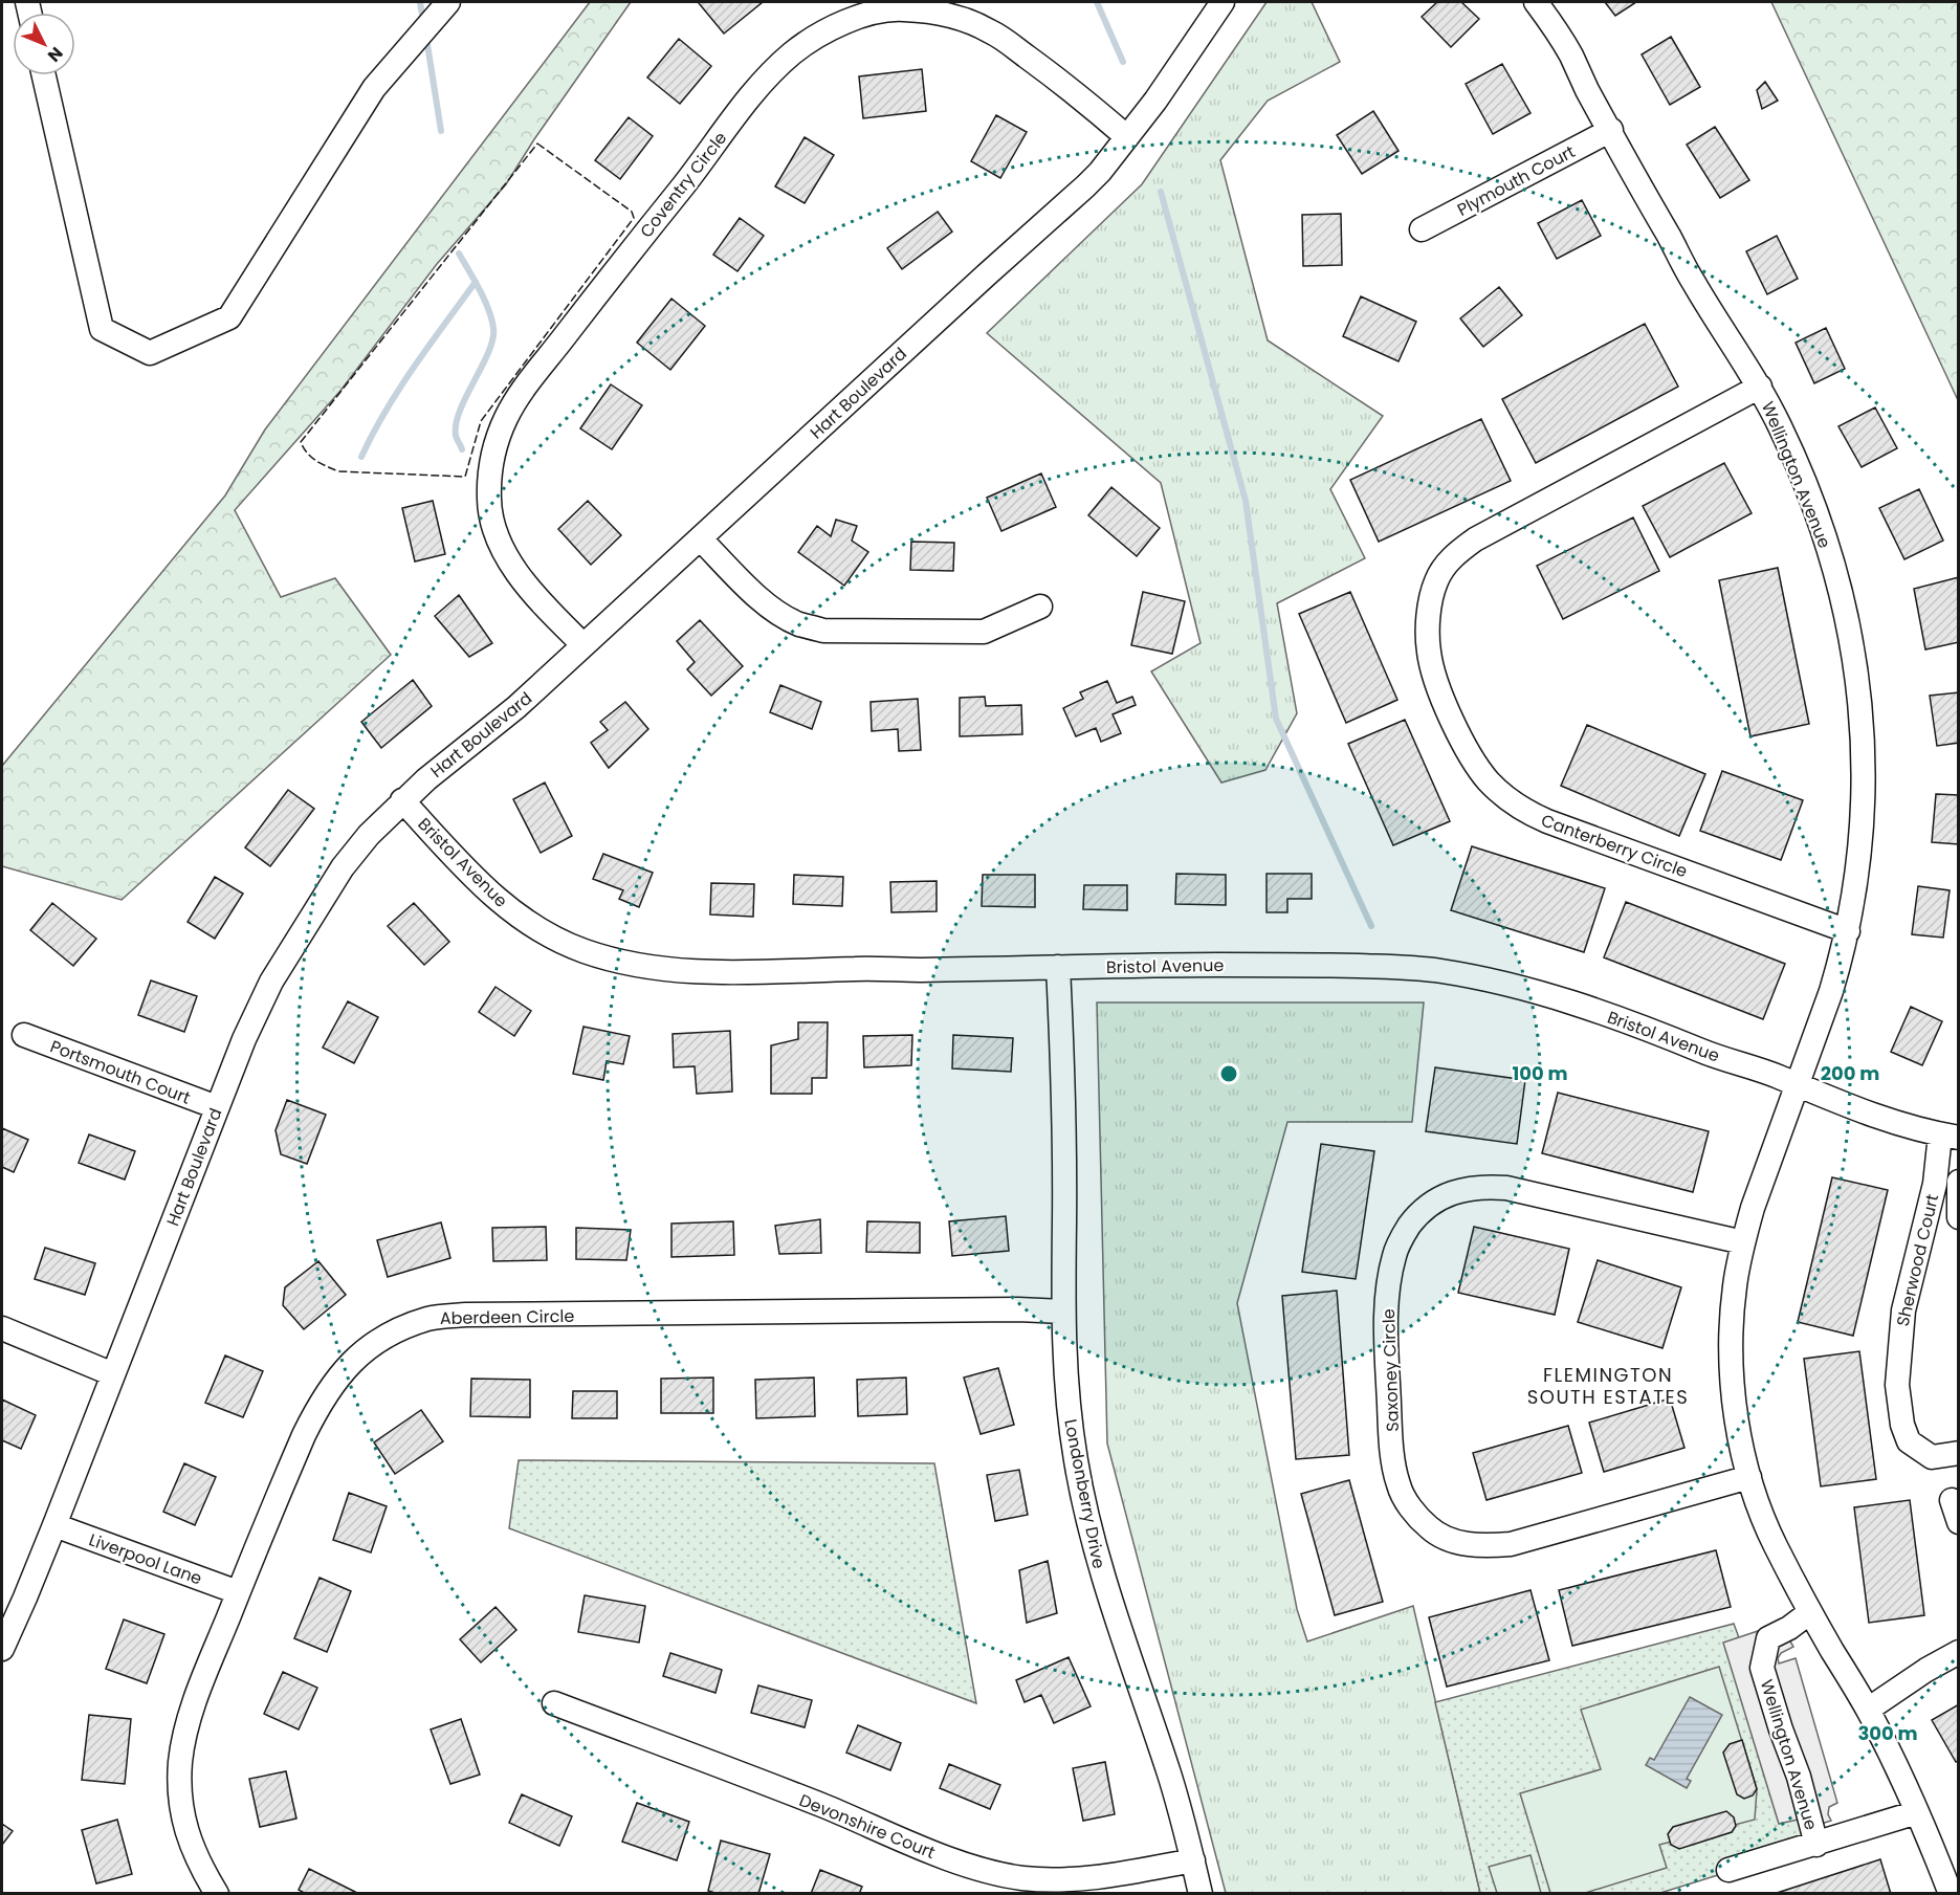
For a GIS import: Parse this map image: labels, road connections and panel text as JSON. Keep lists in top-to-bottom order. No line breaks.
{"streets":{"street":["Plymouth Court","Coventry Circle","Hart Boulevard","Wellington Avenue","Canterberry Circle","Bristol Avenue","Portsmouth Court","Sherwood Court","Aberdeen Circle","Saxoney Circle","Londonberry Drive","Liverpool Lane","Devonshire Court"]},"crossings":[["Plymouth Court","Wellington Avenue"],["Coventry Circle","Hart Boulevard"],["Hart Boulevard","Bristol Avenue"],["Hart Boulevard","Portsmouth Court"],["Hart Boulevard","Liverpool Lane"],["Wellington Avenue","Canterberry Circle"],["Wellington Avenue","Bristol Avenue"],["Wellington Avenue","Saxoney Circle"],["Bristol Avenue","Sherwood Court"],["Bristol Avenue","Londonberry Drive"],["Aberdeen Circle","Londonberry Drive"],["Aberdeen Circle","Liverpool Lane"],["Londonberry Drive","Devonshire Court"]],"districts":["FLEMINGTON SOUTH ESTATES"],"north":"bottom right","rings":["100 m","200 m","300 m"]}
